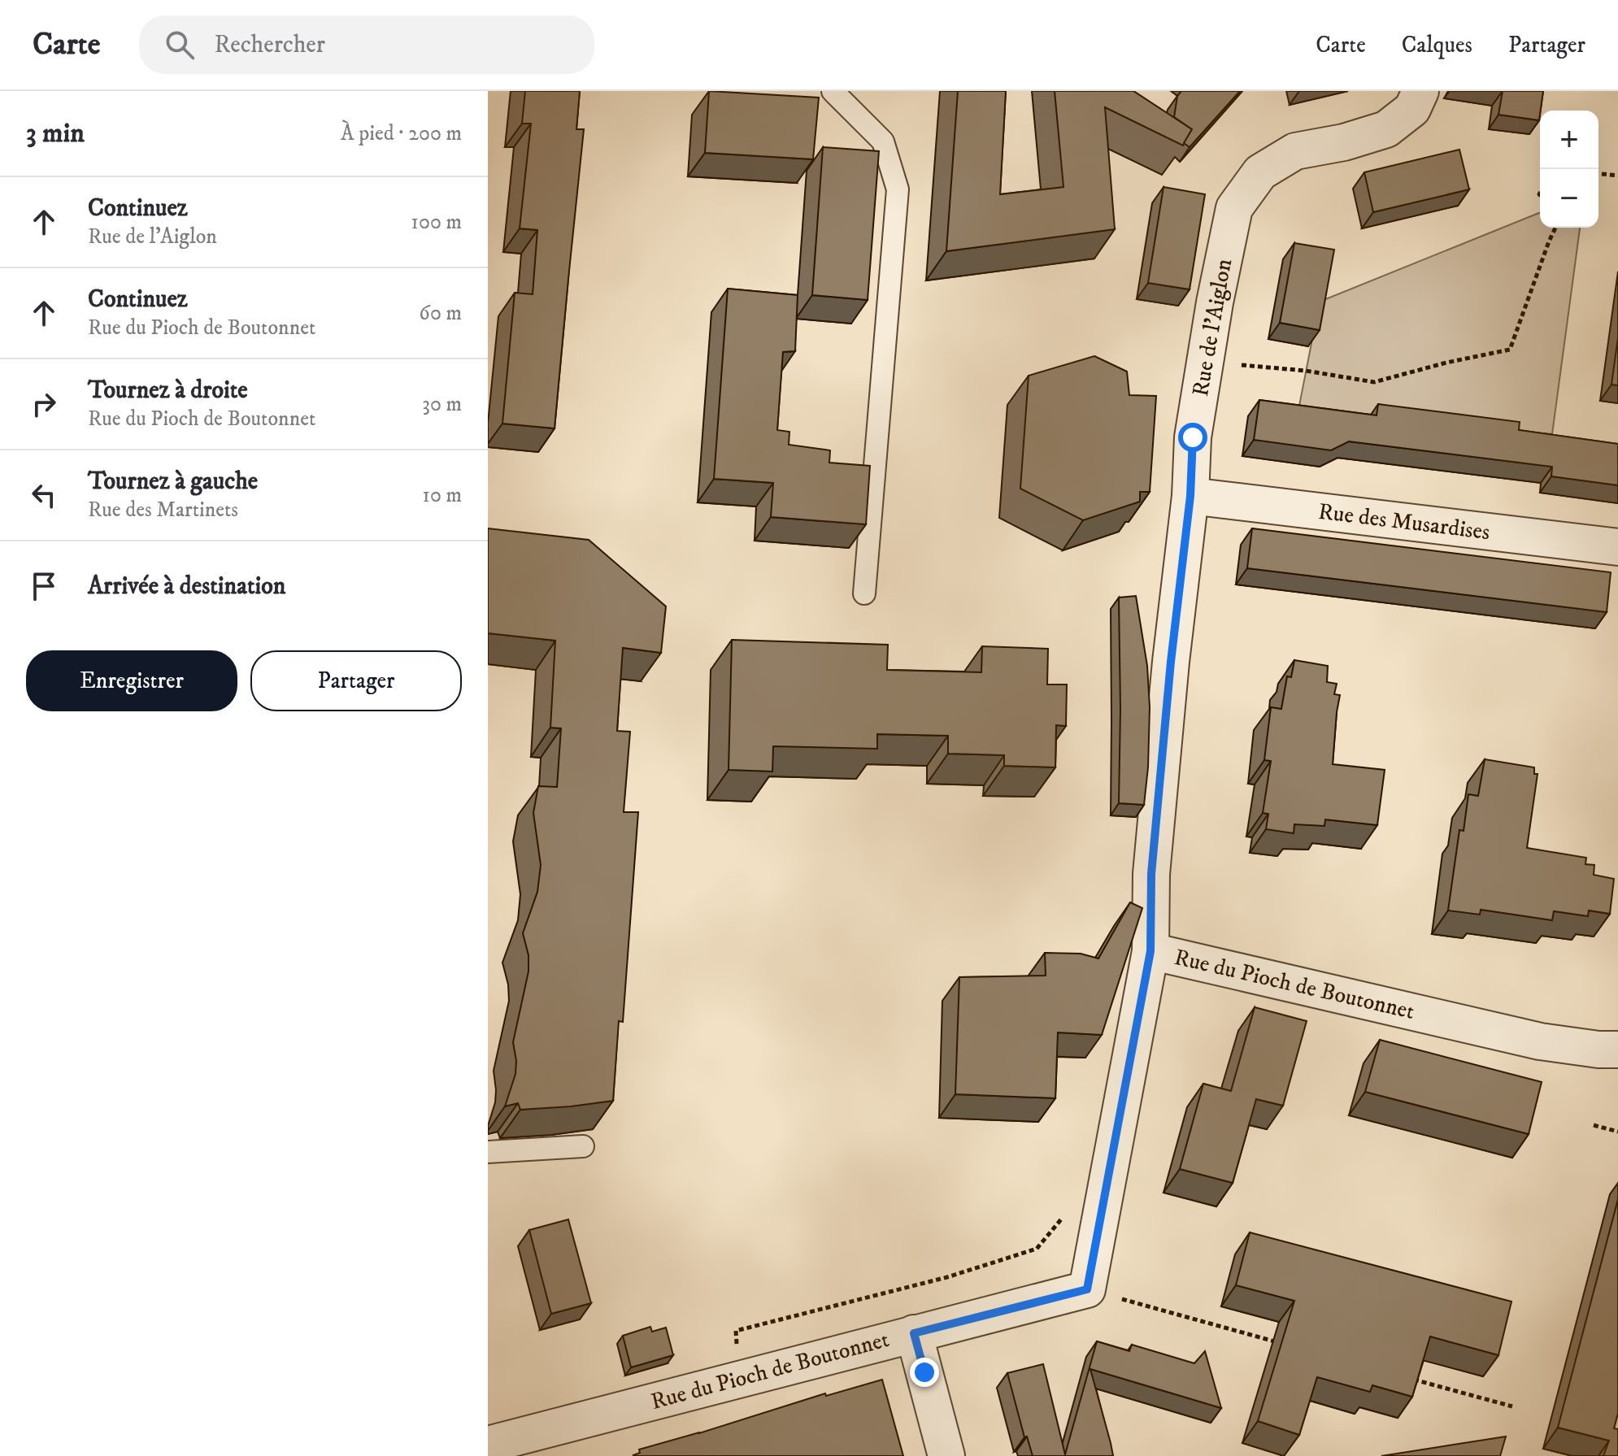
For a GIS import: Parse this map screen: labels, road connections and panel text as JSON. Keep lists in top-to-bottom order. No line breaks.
{"streets":{"street":["Rue de l'Aiglon","Rue des Musardises","Rue du Pioch de Boutonnet"]},"crossings":[["Rue de l'Aiglon","Rue des Musardises"],["Rue de l'Aiglon","Rue du Pioch de Boutonnet"]],"page":{"header":"Carte","search":"Rechercher","nav":["Carte","Calques","Partager"],"heading":["3 min","À pied · 200 m"],"map_buttons":["+","−"],"list":[["Continuez","Rue de l'Aiglon","100 m"],["Continuez","Rue du Pioch de Boutonnet","60 m"],["Tournez à droite","Rue du Pioch de Boutonnet","30 m"],["Tournez à gauche","Rue des Martinets","10 m"],"Arrivée à destination"],"buttons":["Enregistrer","Partager"]}}
